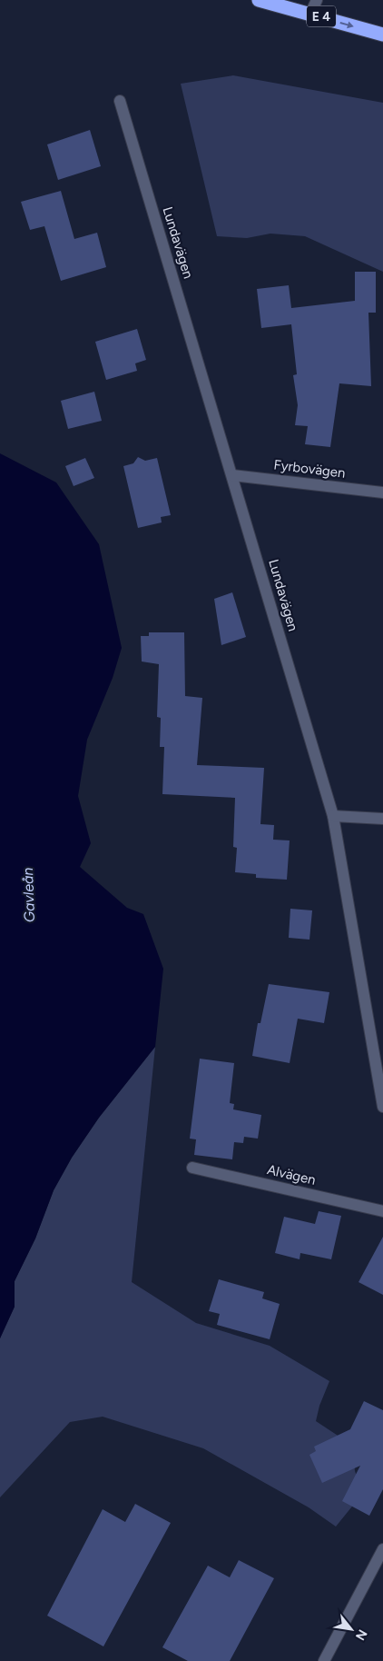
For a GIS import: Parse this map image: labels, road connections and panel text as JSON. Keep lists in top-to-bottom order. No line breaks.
{"streets":{"highway":["E 4"],"street":["Lundavägen","Fyrbovägen","Alvägen"]},"crossings":[["Lundavägen","Fyrbovägen"]],"water":["Gavleån"],"north":"bottom right"}
